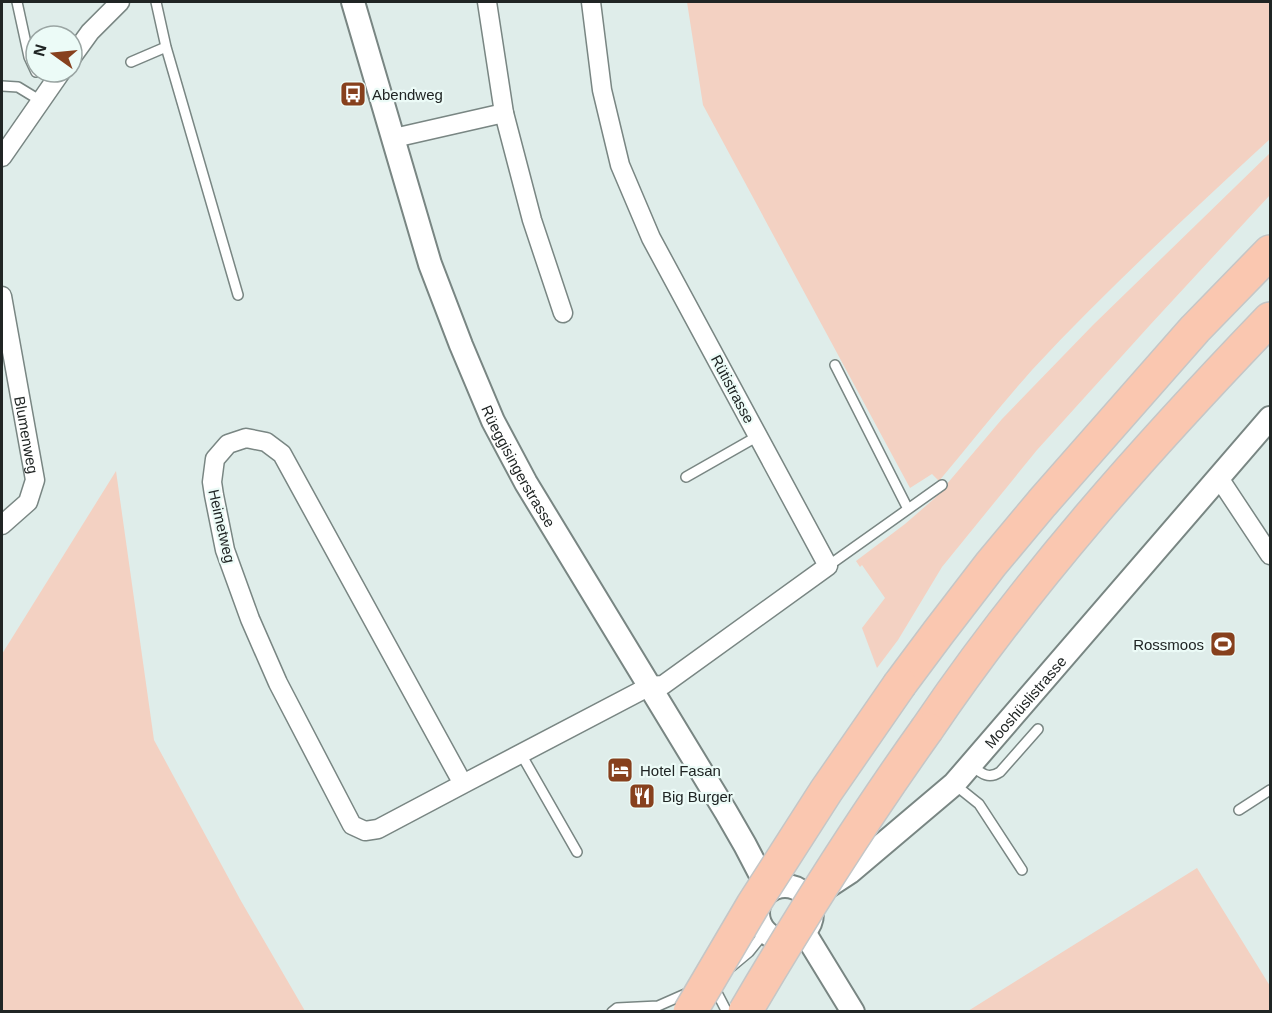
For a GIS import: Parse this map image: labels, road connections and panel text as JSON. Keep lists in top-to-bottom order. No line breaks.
{"streets":{"street":["Rütistrasse","Blumenweg","Rüeggisingerstrasse","Heimetweg","Mooshüslistrasse"]},"crossings":[["Rüeggisingerstrasse","Heimetweg"],["Rüeggisingerstrasse","Mooshüslistrasse"]],"places":{"bus stop":["Abendweg"],"sports":["Rossmoos"],"hotel":["Hotel Fasan"],"restaurant":["Big Burger"]},"north":"left"}
